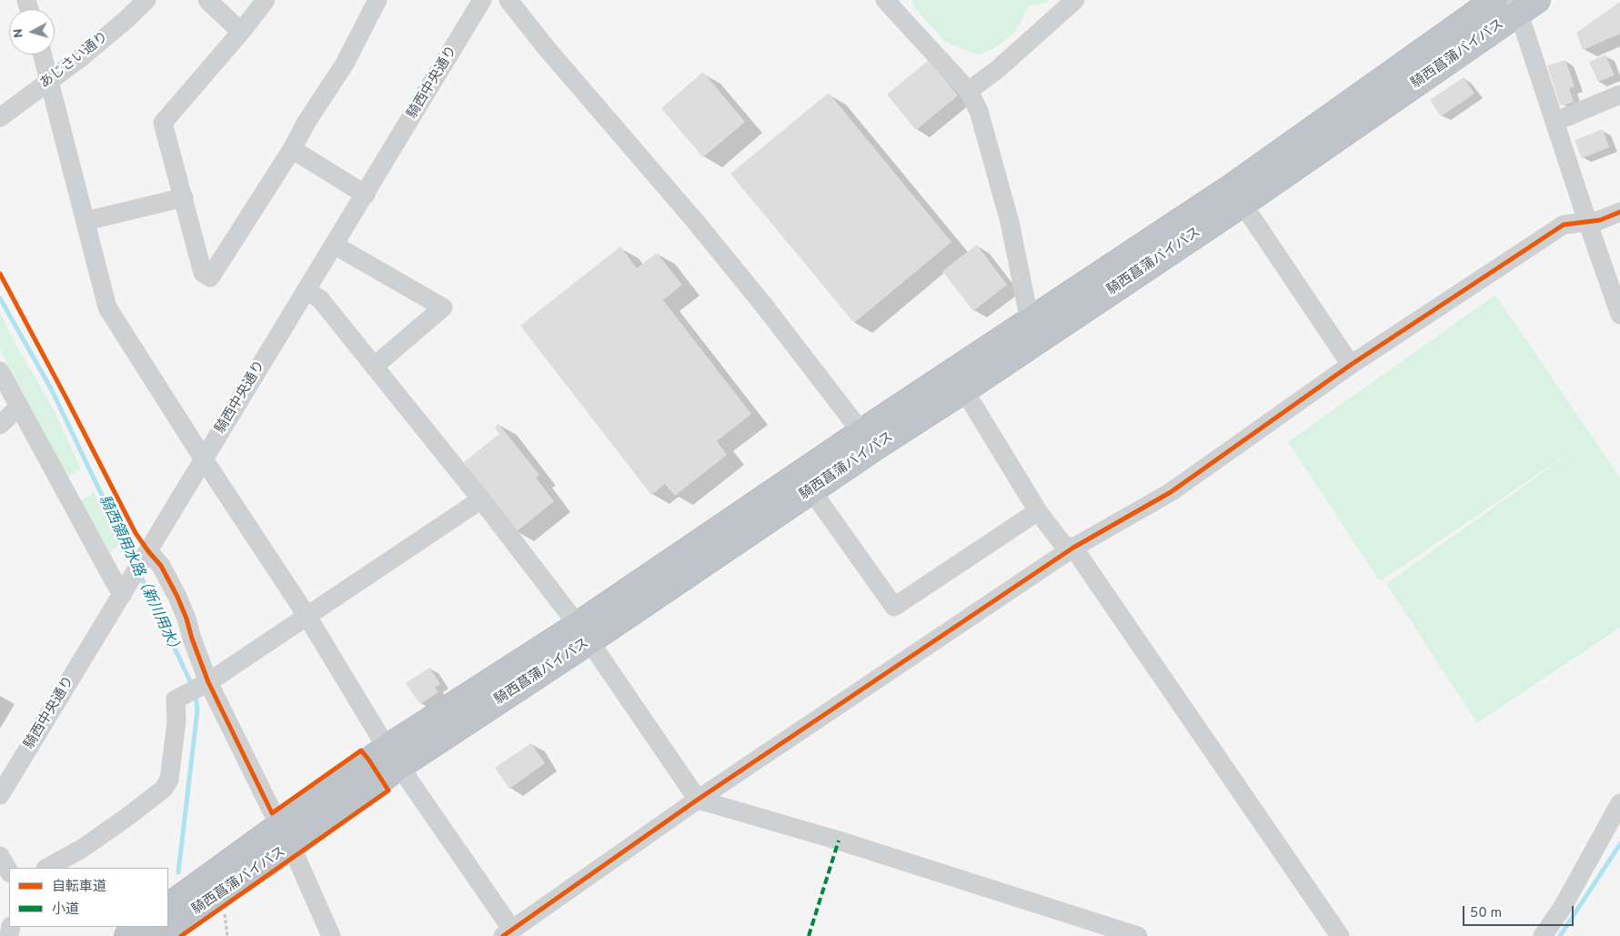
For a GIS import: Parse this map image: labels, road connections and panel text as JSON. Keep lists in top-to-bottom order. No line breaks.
{"streets":{"highway":["騎西菖蒲バイパス"],"street":["あじさい通り","騎西中央通り"]},"water":["騎西領用水路（新川用水）"],"legend":["自転車道","小道"],"scale_bar":"50 m","north":"left"}
